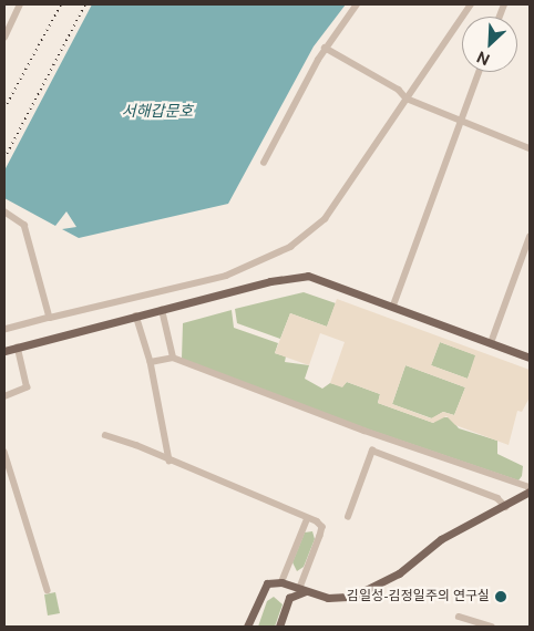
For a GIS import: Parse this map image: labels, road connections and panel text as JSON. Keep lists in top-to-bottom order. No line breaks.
{"water":["서해갑문호"],"places":["김일성-김정일주의 연구실"],"north":"bottom left"}
